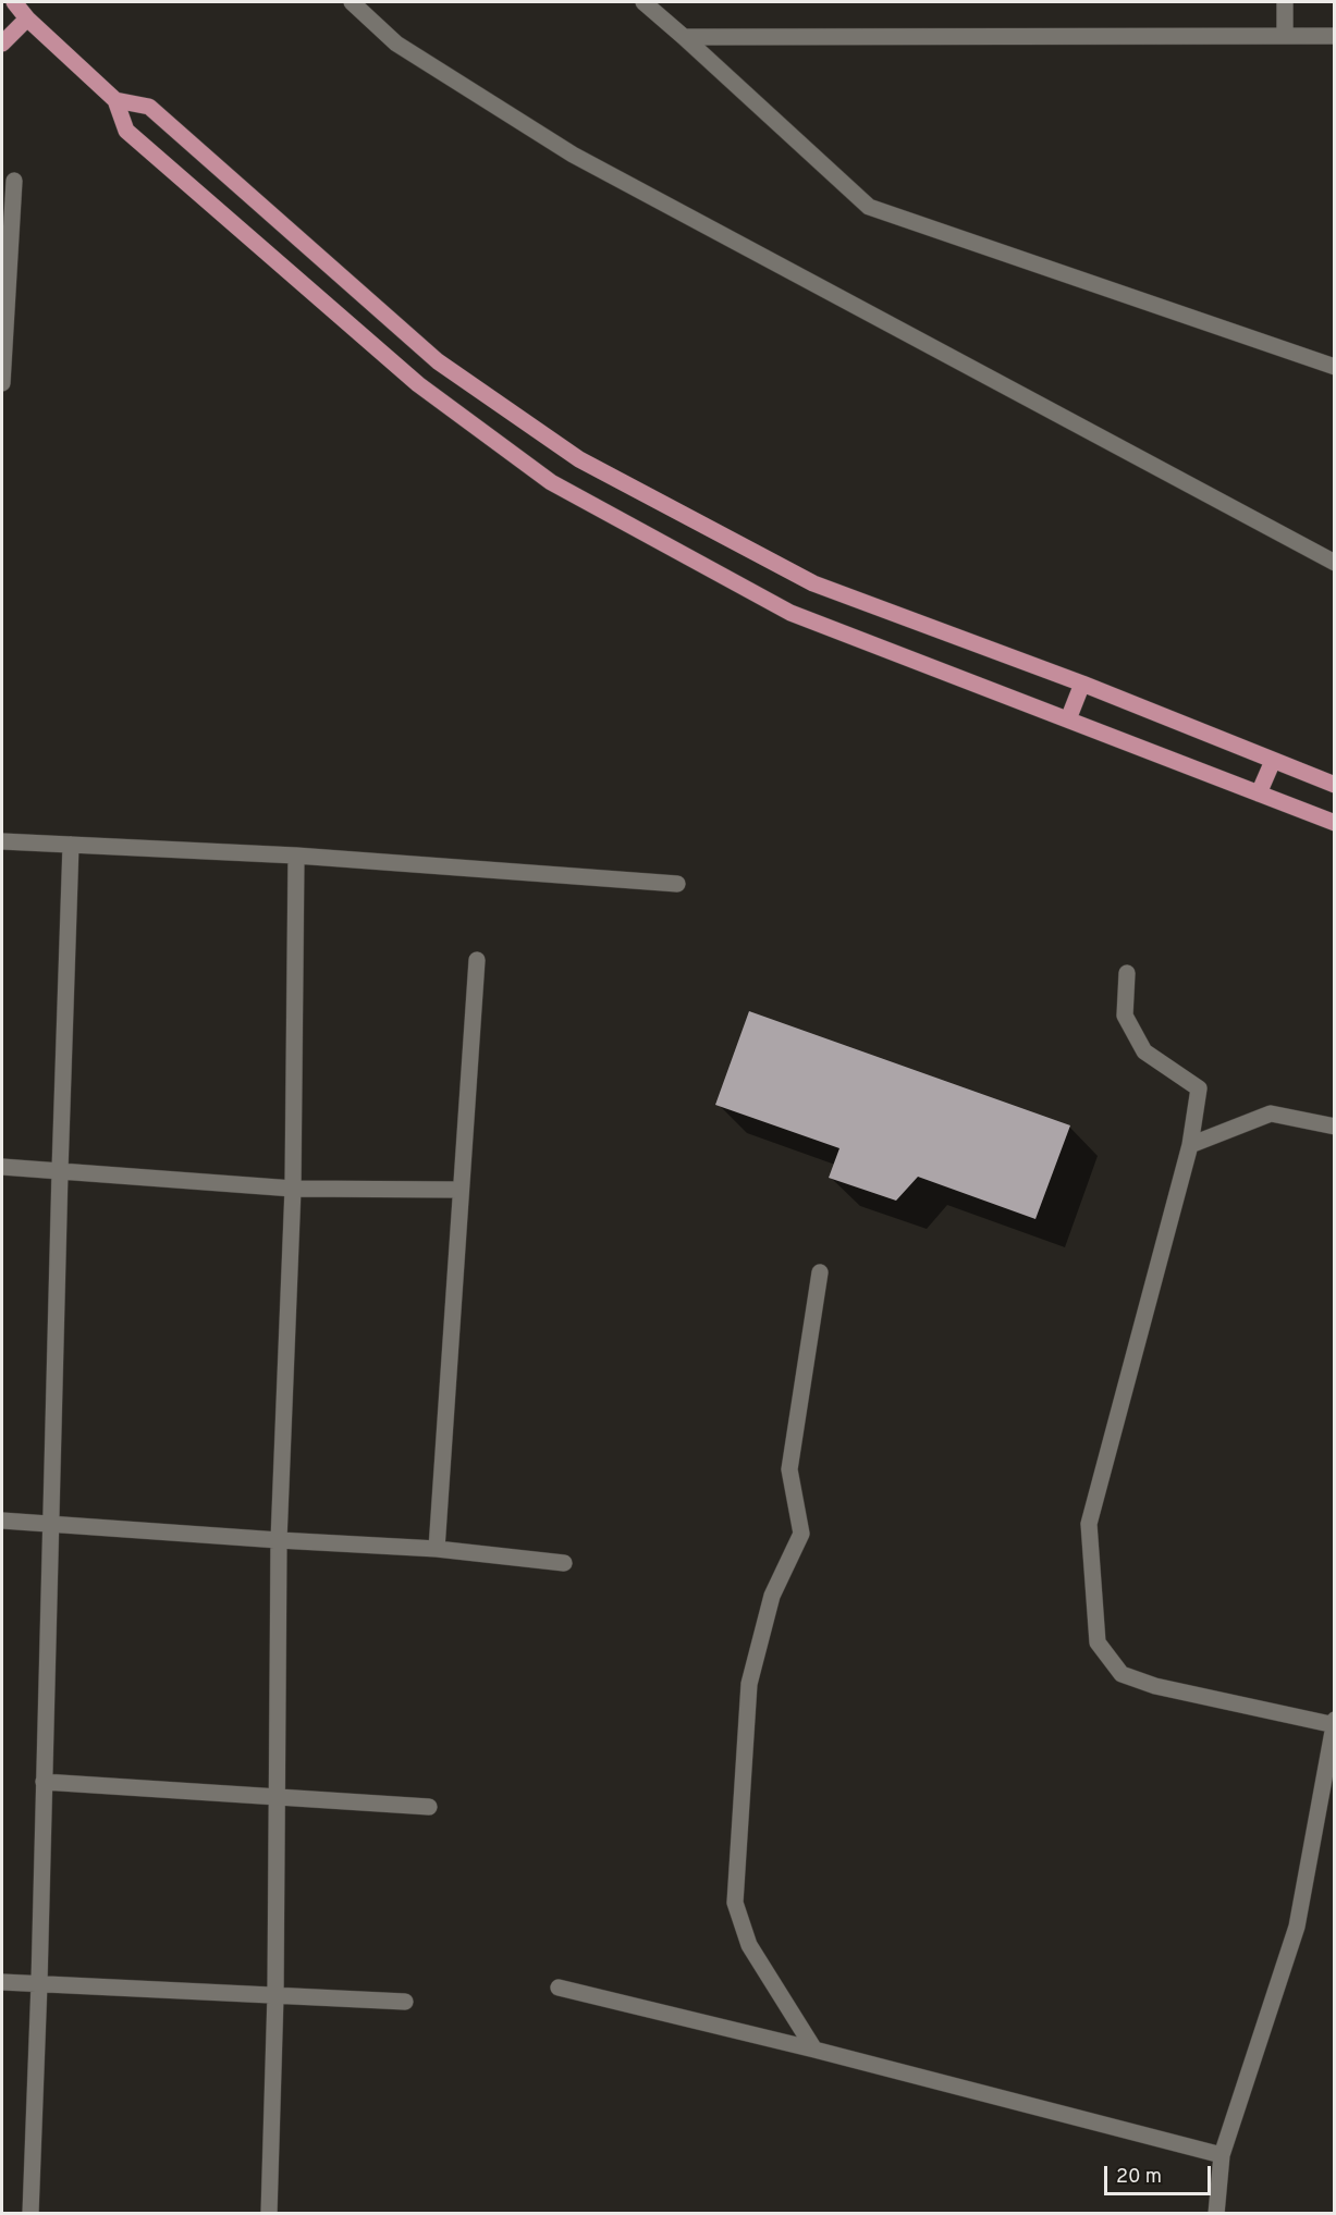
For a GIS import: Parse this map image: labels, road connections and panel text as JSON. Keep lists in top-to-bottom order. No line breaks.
{"scale_bar":"20 m"}
